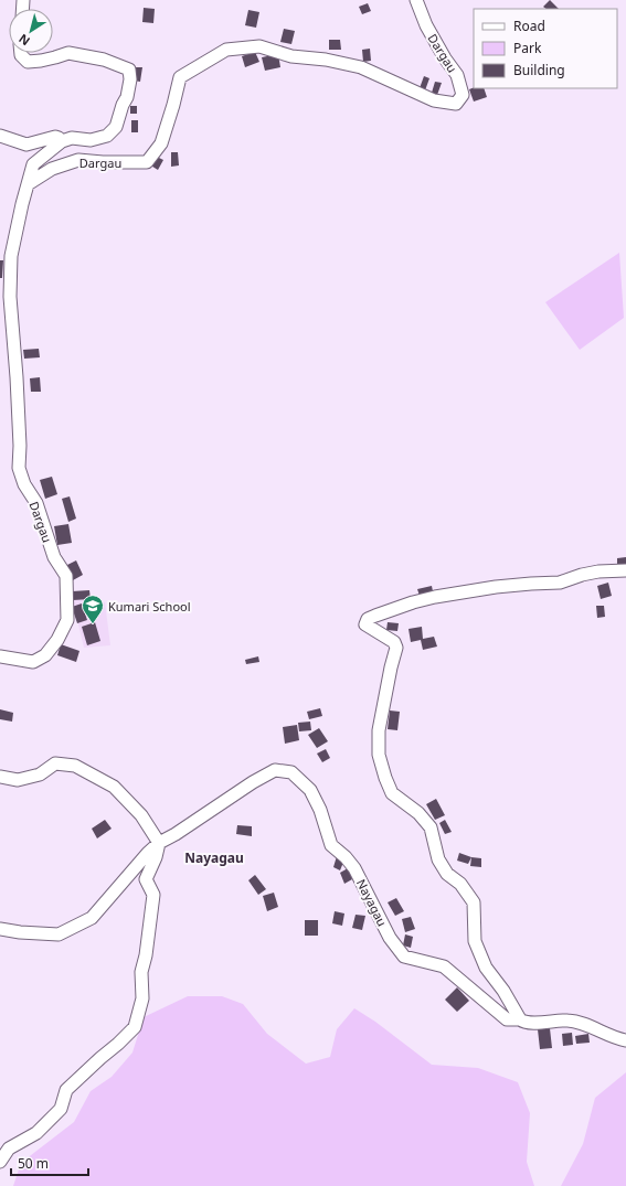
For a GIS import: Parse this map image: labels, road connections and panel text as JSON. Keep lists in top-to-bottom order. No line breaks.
{"streets":{"street":["Dargau","Nayagau"]},"districts":["Nayagau"],"places":{"school or university":["Kumari School"]},"legend":["Road","Park","Building"],"scale_bar":"50 m","north":"bottom left"}
